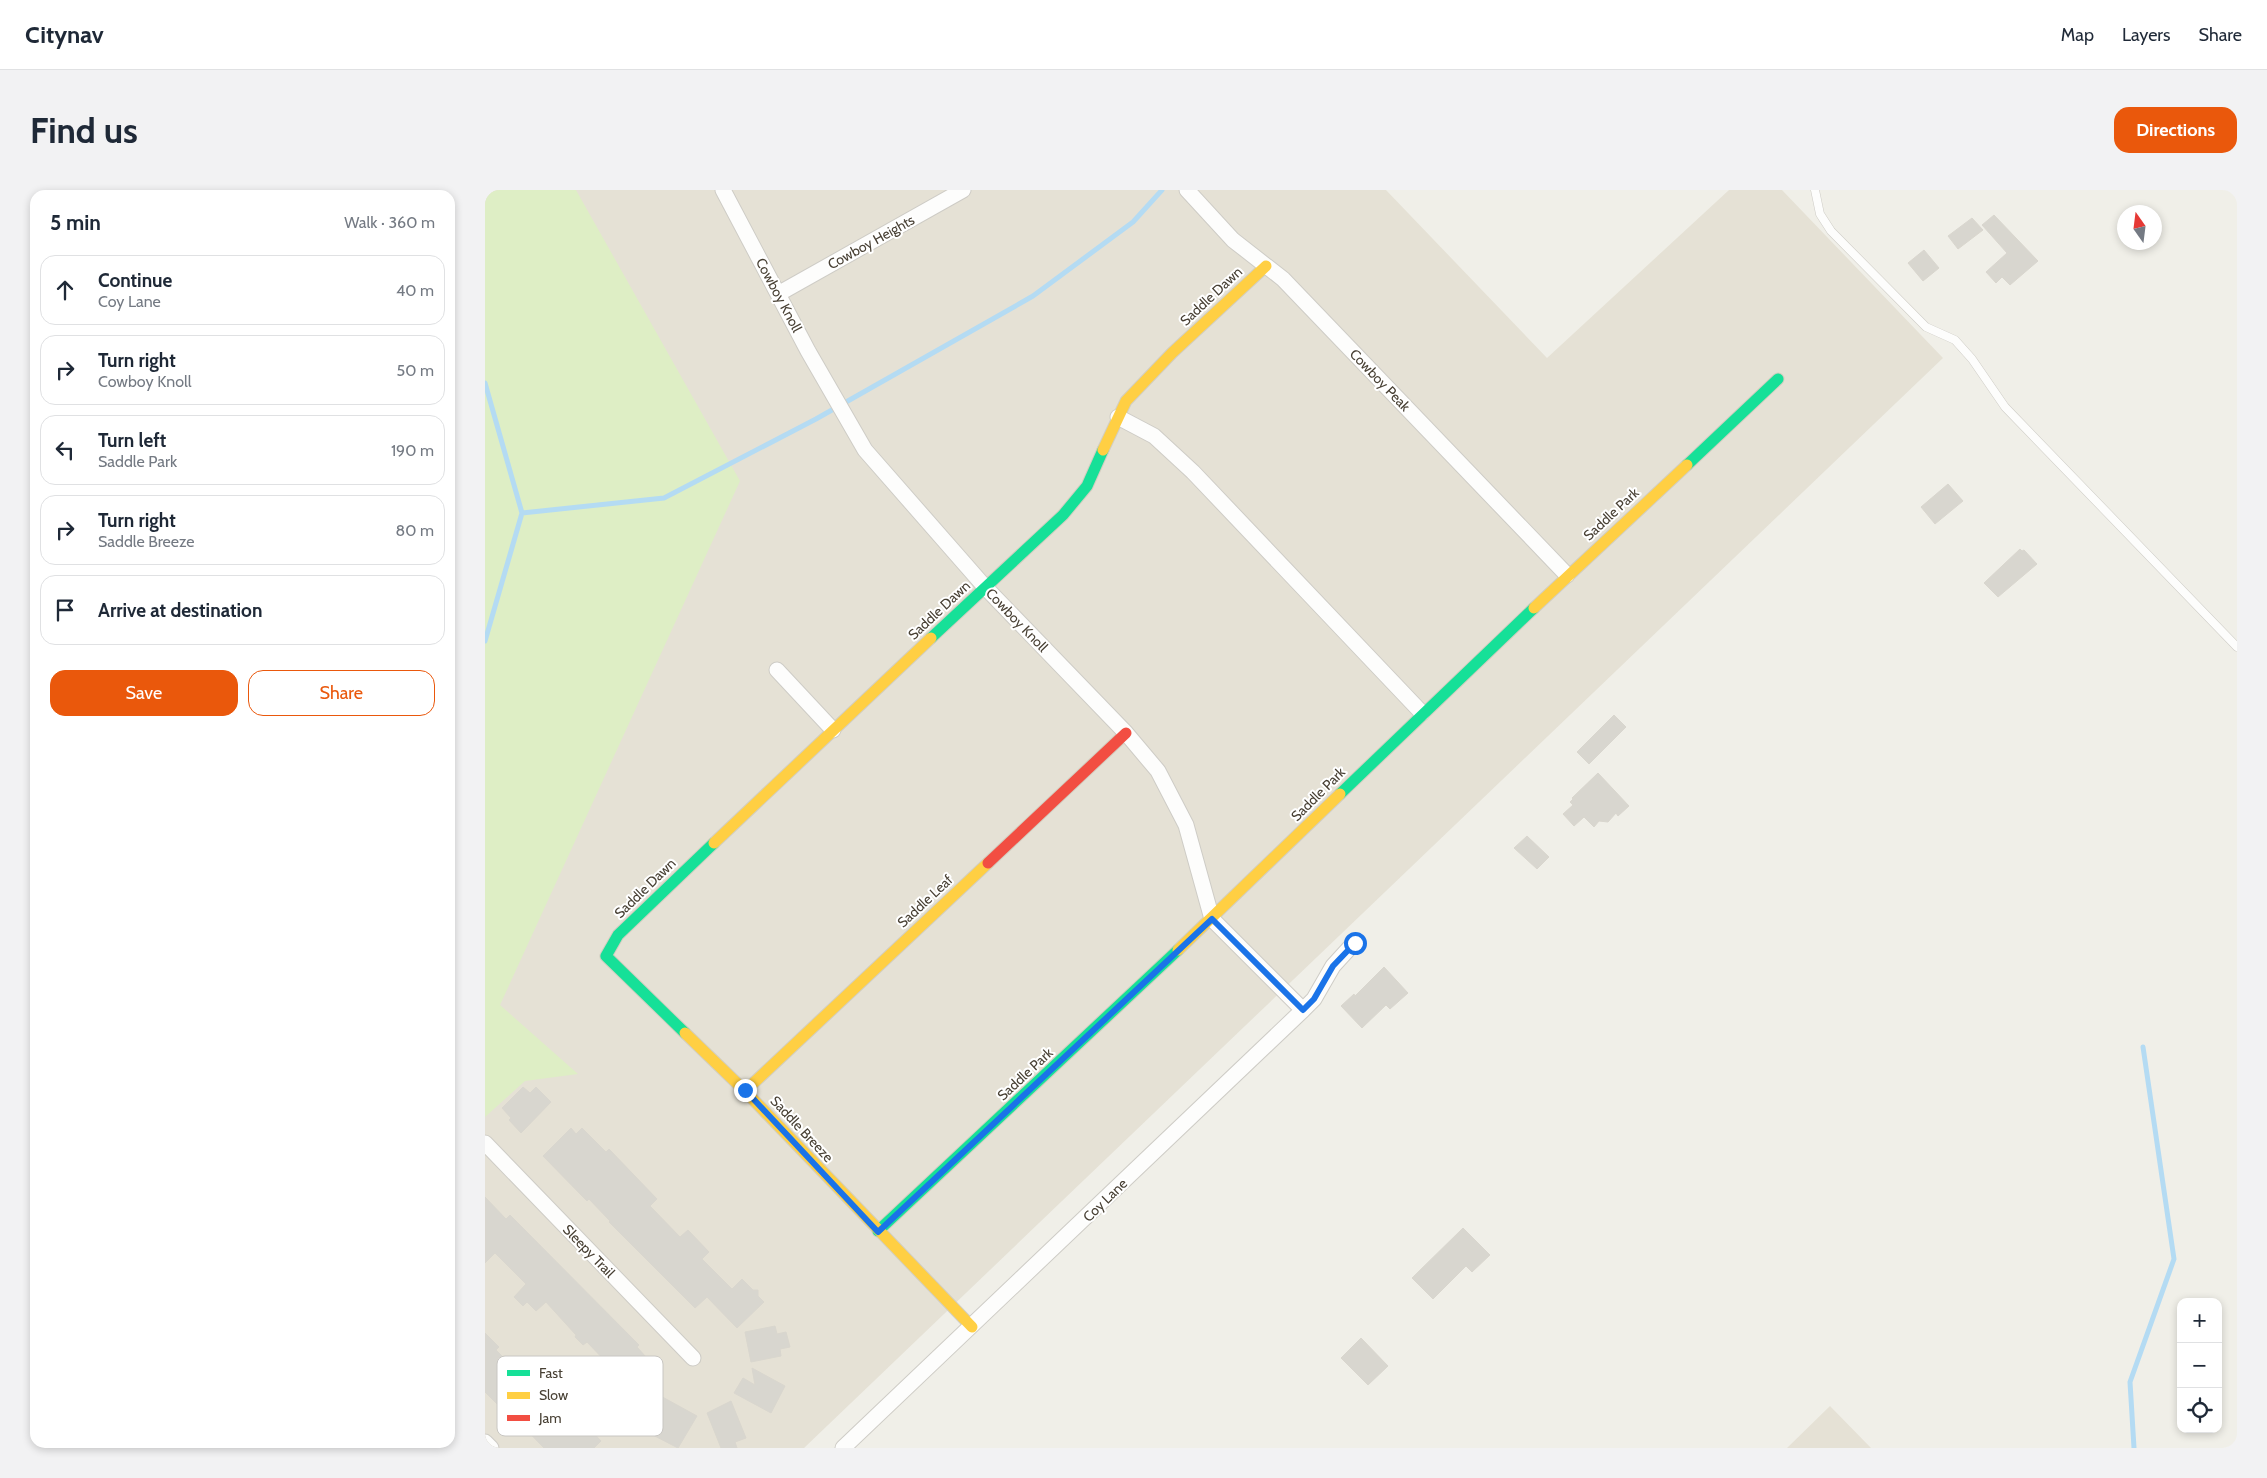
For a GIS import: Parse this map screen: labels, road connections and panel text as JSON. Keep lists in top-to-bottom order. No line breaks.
{"streets":{"street":["Cowboy Heights","Cowboy Knoll","Saddle Dawn","Cowboy Peak","Saddle Park","Saddle Leaf","Saddle Breeze","Coy Lane","Sleepy Trail"]},"crossings":[["Cowboy Heights","Cowboy Knoll"],["Cowboy Knoll","Saddle Dawn"],["Cowboy Knoll","Saddle Park"],["Cowboy Knoll","Saddle Leaf"],["Cowboy Knoll","Coy Lane"],["Saddle Dawn","Cowboy Peak"],["Saddle Dawn","Saddle Breeze"],["Cowboy Peak","Saddle Park"],["Saddle Park","Saddle Breeze"],["Saddle Leaf","Saddle Breeze"],["Saddle Breeze","Coy Lane"]],"legend":["Fast","Slow","Jam"],"north":"top","page":{"header":"Citynav","nav":["Map","Layers","Share"],"buttons":["Directions",["Save","Share"]],"title":"Find us","heading":["5 min","Walk · 360 m"],"list":[["Continue","Coy Lane","40 m"],["Turn right","Cowboy Knoll","50 m"],["Turn left","Saddle Park","190 m"],["Turn right","Saddle Breeze","80 m"],"Arrive at destination"],"map_buttons":["+","−"]}}
